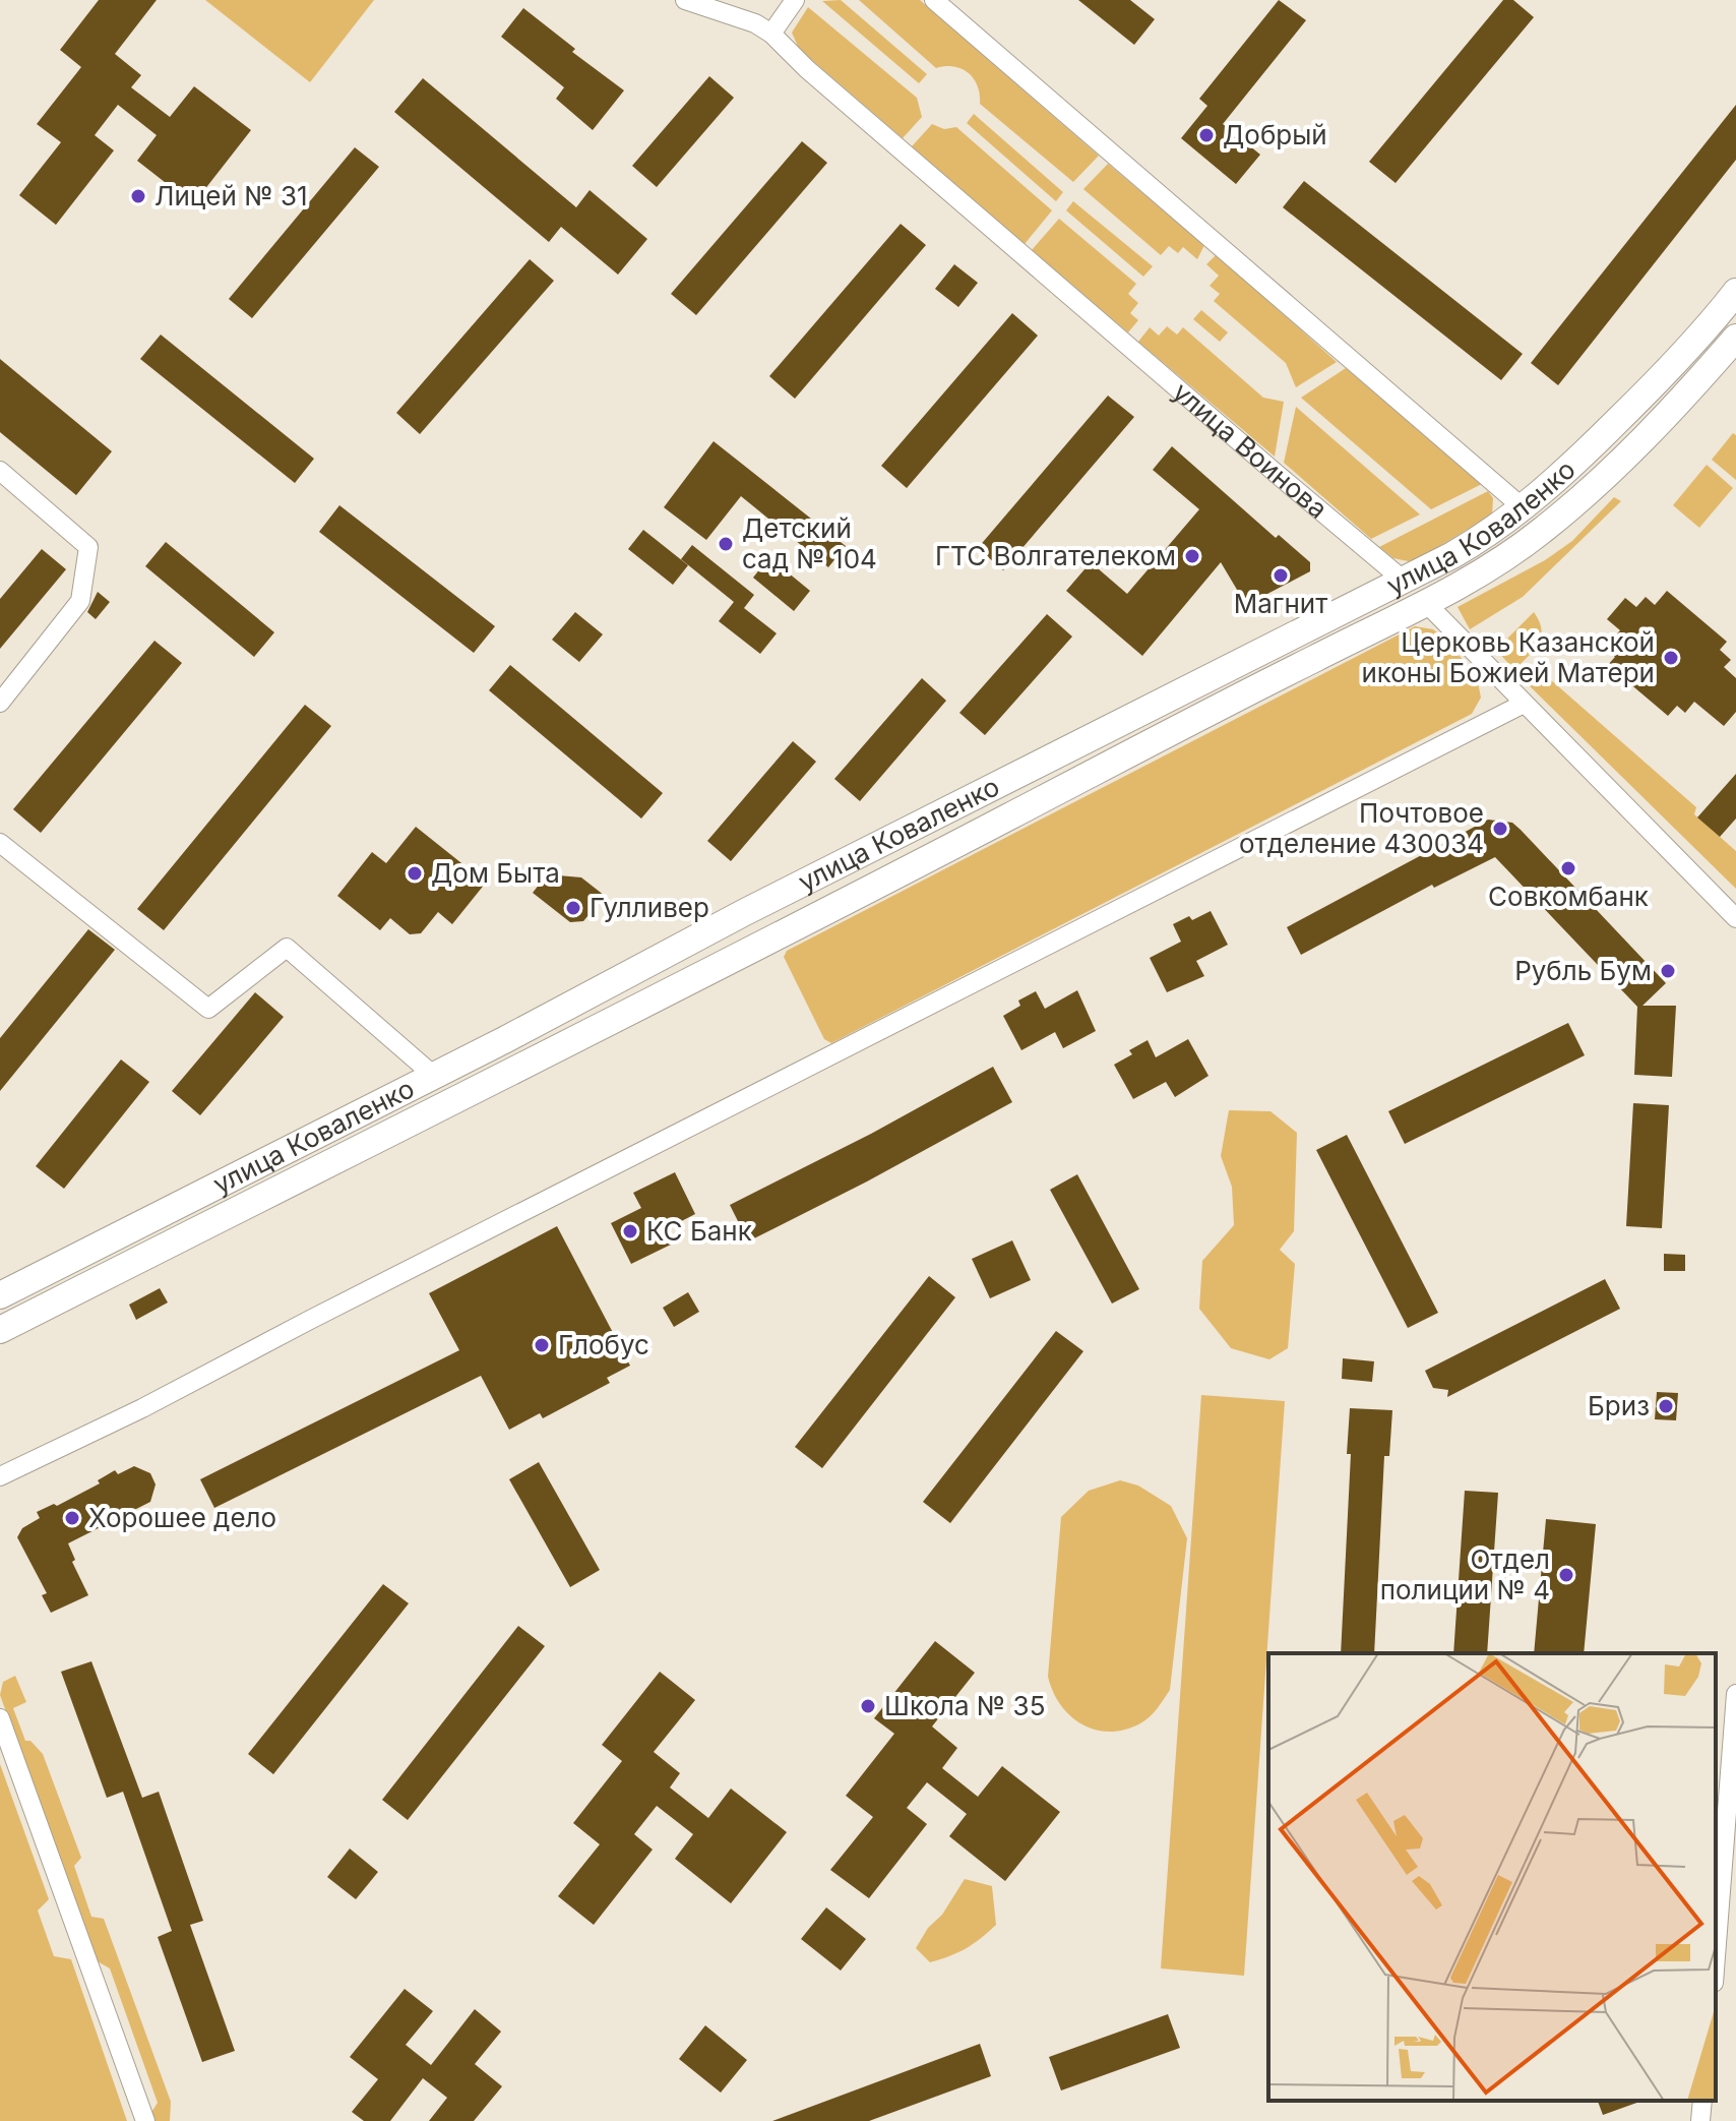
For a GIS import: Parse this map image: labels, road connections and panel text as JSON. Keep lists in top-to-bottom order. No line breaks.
{"streets":{"main road":["улица Воинова","улица Коваленко"]},"crossings":[["улица Воинова","улица Коваленко"]],"places":["Добрый","Лицей № 31","Детский сад № 104","ГТС Волгателеком","Магнит","Церковь Казанской иконы Божией Матери","Почтовое отделение 430034","Совкомбанк","Дом Быта","Гулливер","Рубль Бум","КС Банк","Глобус","Бриз","Хорошее дело","Отдел полиции № 4","Школа № 35"]}
